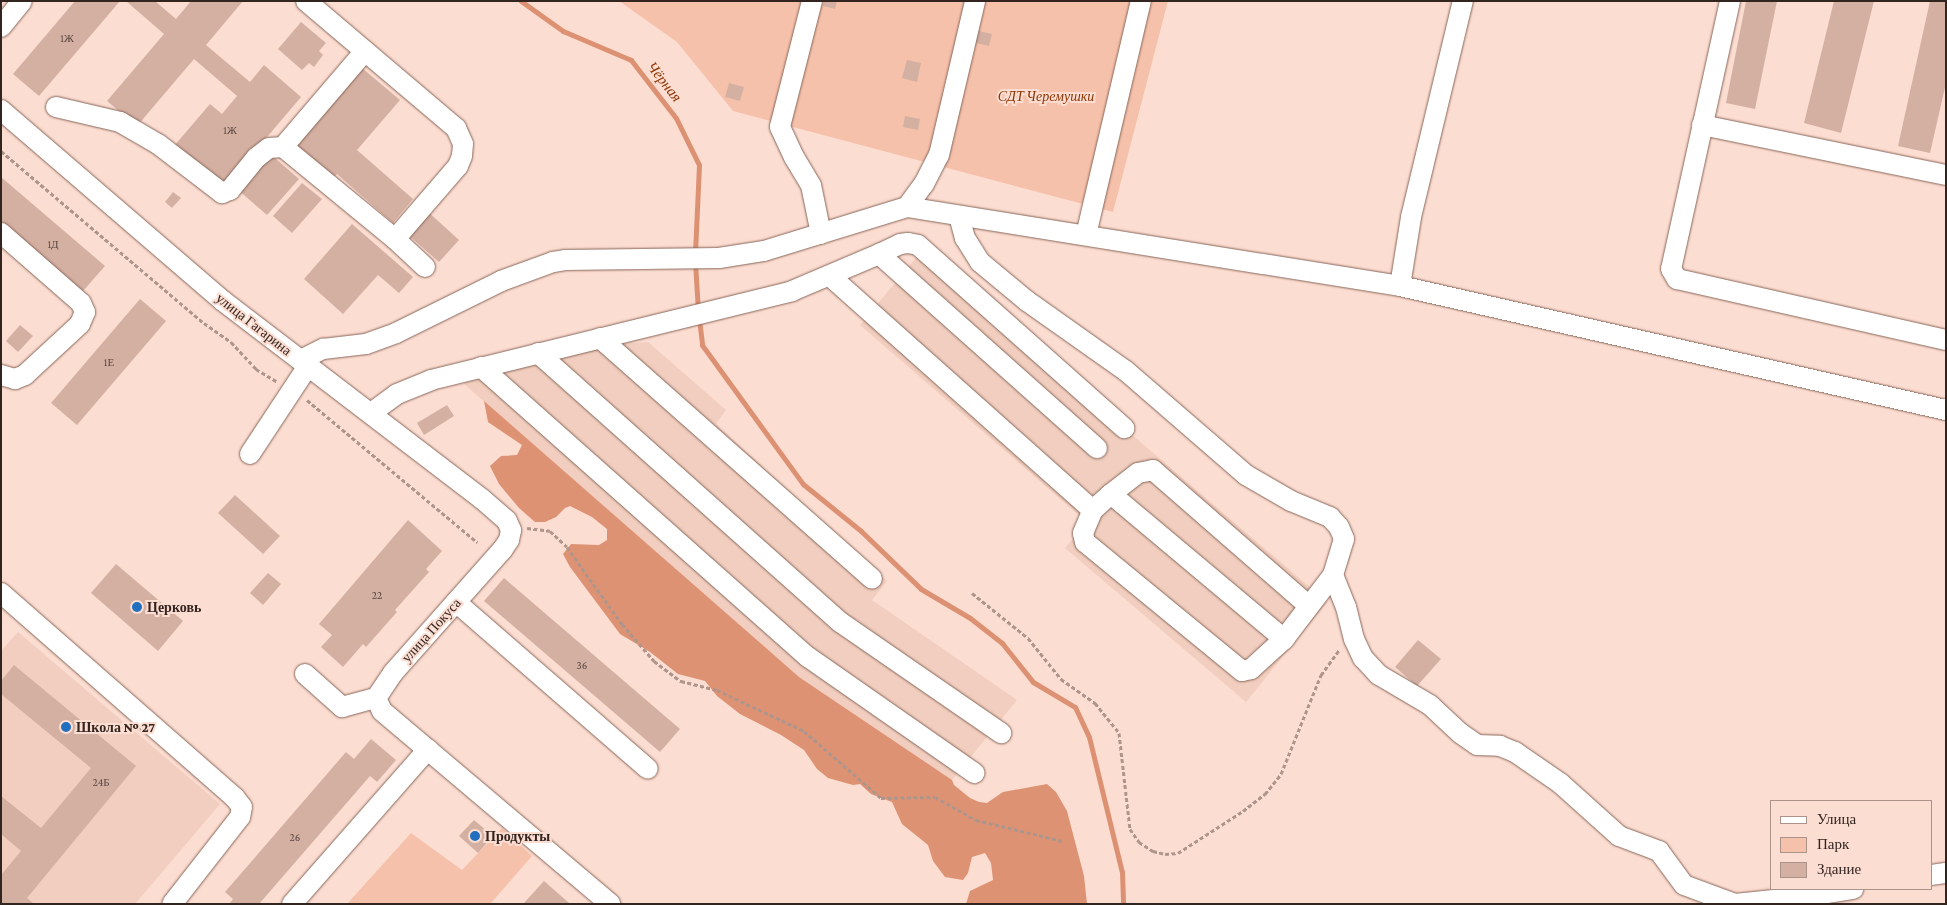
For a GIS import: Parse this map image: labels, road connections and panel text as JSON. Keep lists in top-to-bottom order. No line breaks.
{"streets":{"street":["улица Гагарина","улица Покуса"]},"water":["Чёрная"],"parks":["СДТ Черемушки"],"places":["Церковь","Школа № 27","Продукты"],"house_numbers":["1Ж","1Ж","1Д","1Е","22","36","24Б","26"],"legend":["Улица","Парк","Здание"]}
